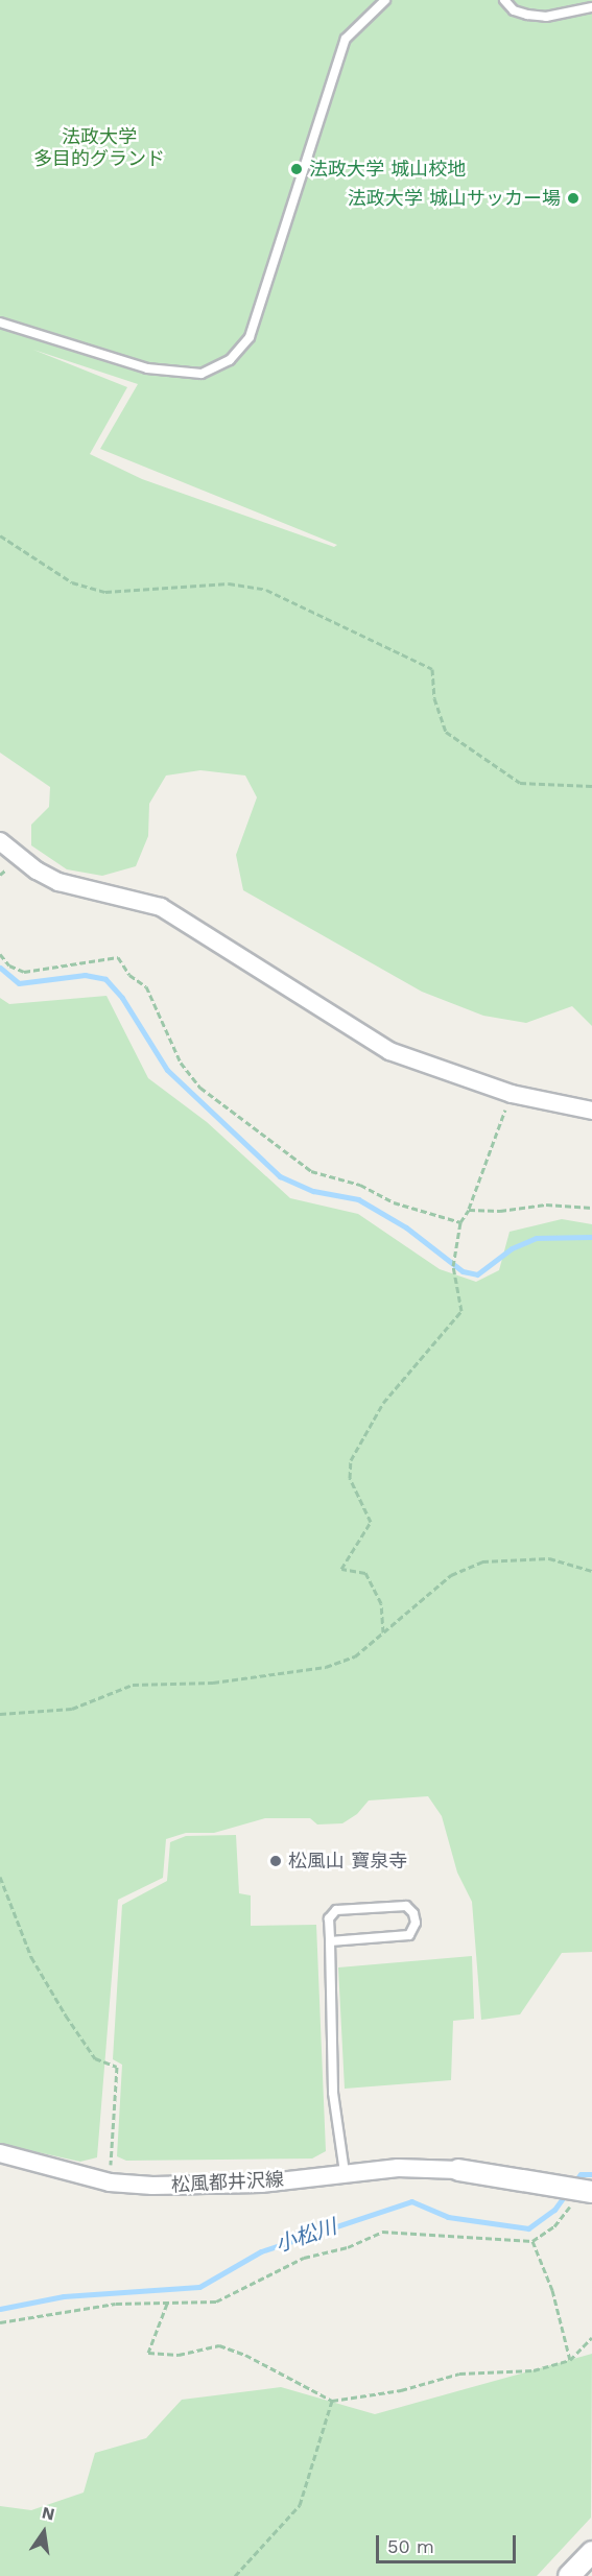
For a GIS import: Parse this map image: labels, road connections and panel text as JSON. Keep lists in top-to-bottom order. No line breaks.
{"streets":{"street":["松風都井沢線"]},"water":["小松川"],"parks":["法政大学 多目的グランド"],"places":["法政大学 城山校地","法政大学 城山サッカー場","松風山 寶泉寺"],"scale_bar":"50 m","north":"top"}
